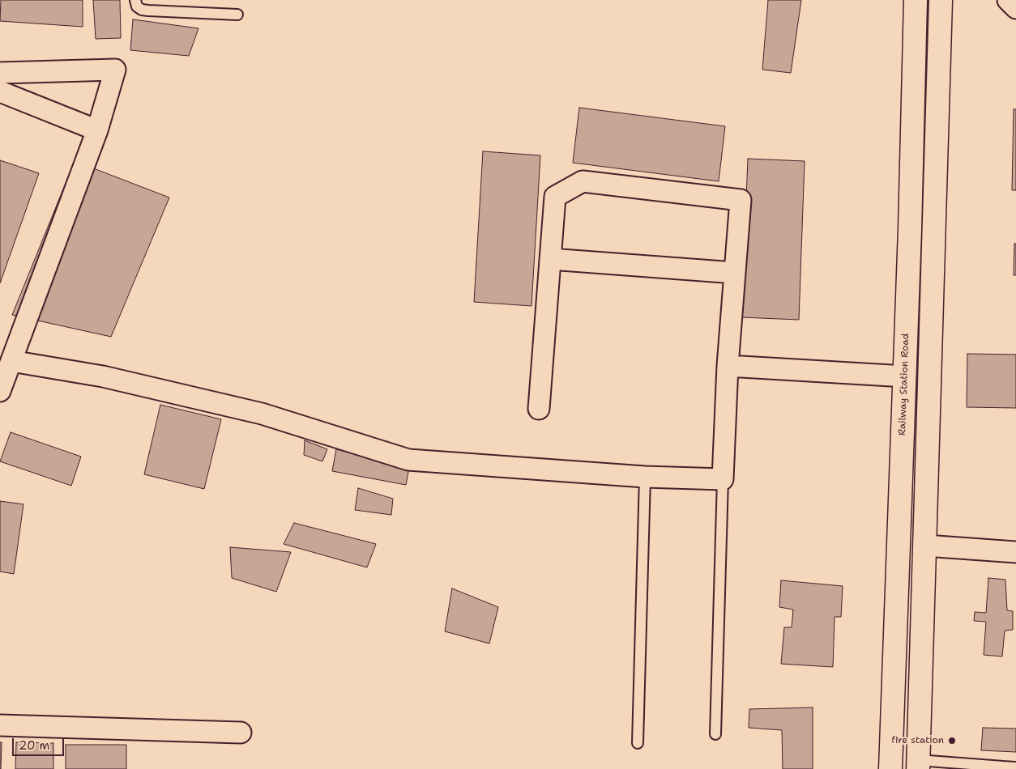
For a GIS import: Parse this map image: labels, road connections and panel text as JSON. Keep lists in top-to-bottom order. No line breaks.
{"streets":{"street":["Railway Station Road"]},"places":["fire station"],"scale_bar":"20 m"}
